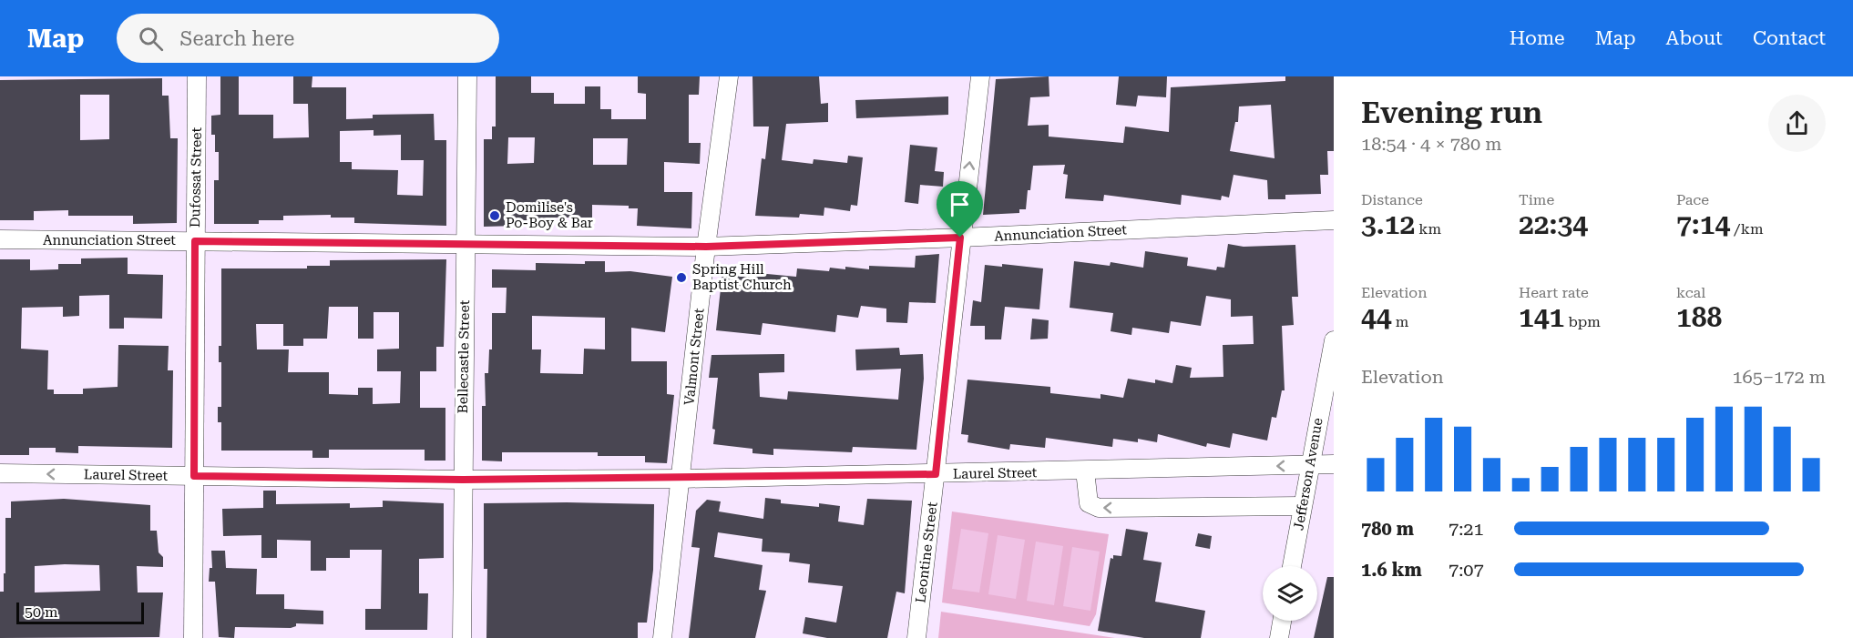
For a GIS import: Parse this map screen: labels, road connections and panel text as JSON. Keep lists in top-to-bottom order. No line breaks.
{"streets":{"street":["Dufossat Street","Annunciation Street","Bellecastle Street","Valmont Street","Laurel Street","Jefferson Avenue","Leontine Street"]},"crossings":[["Dufossat Street","Annunciation Street"],["Dufossat Street","Laurel Street"],["Annunciation Street","Bellecastle Street"],["Annunciation Street","Valmont Street"],["Annunciation Street","Leontine Street"],["Bellecastle Street","Laurel Street"],["Valmont Street","Laurel Street"],["Laurel Street","Jefferson Avenue"],["Laurel Street","Leontine Street"]],"places":["Domilise's Po-Boy & Bar","Spring Hill Baptist Church"],"scale_bar":"50 m","page":{"header":"Map","search":"Search here","nav":["Home","Map","About","Contact"],"heading":["Evening run","18:54 · 4 × 780 m"],"stats":[["Distance","3.12 km"],["Time","22:34"],["Pace","7:14 /km"],["Elevation","44 m"],["Heart rate","141 bpm"],["kcal","188"]],"chart":["Elevation","165–172 m"],"list":[{"name":"780 m","note":"7:21"},{"name":"1.6 km","note":"7:07"}],"scale":"50 m"}}
